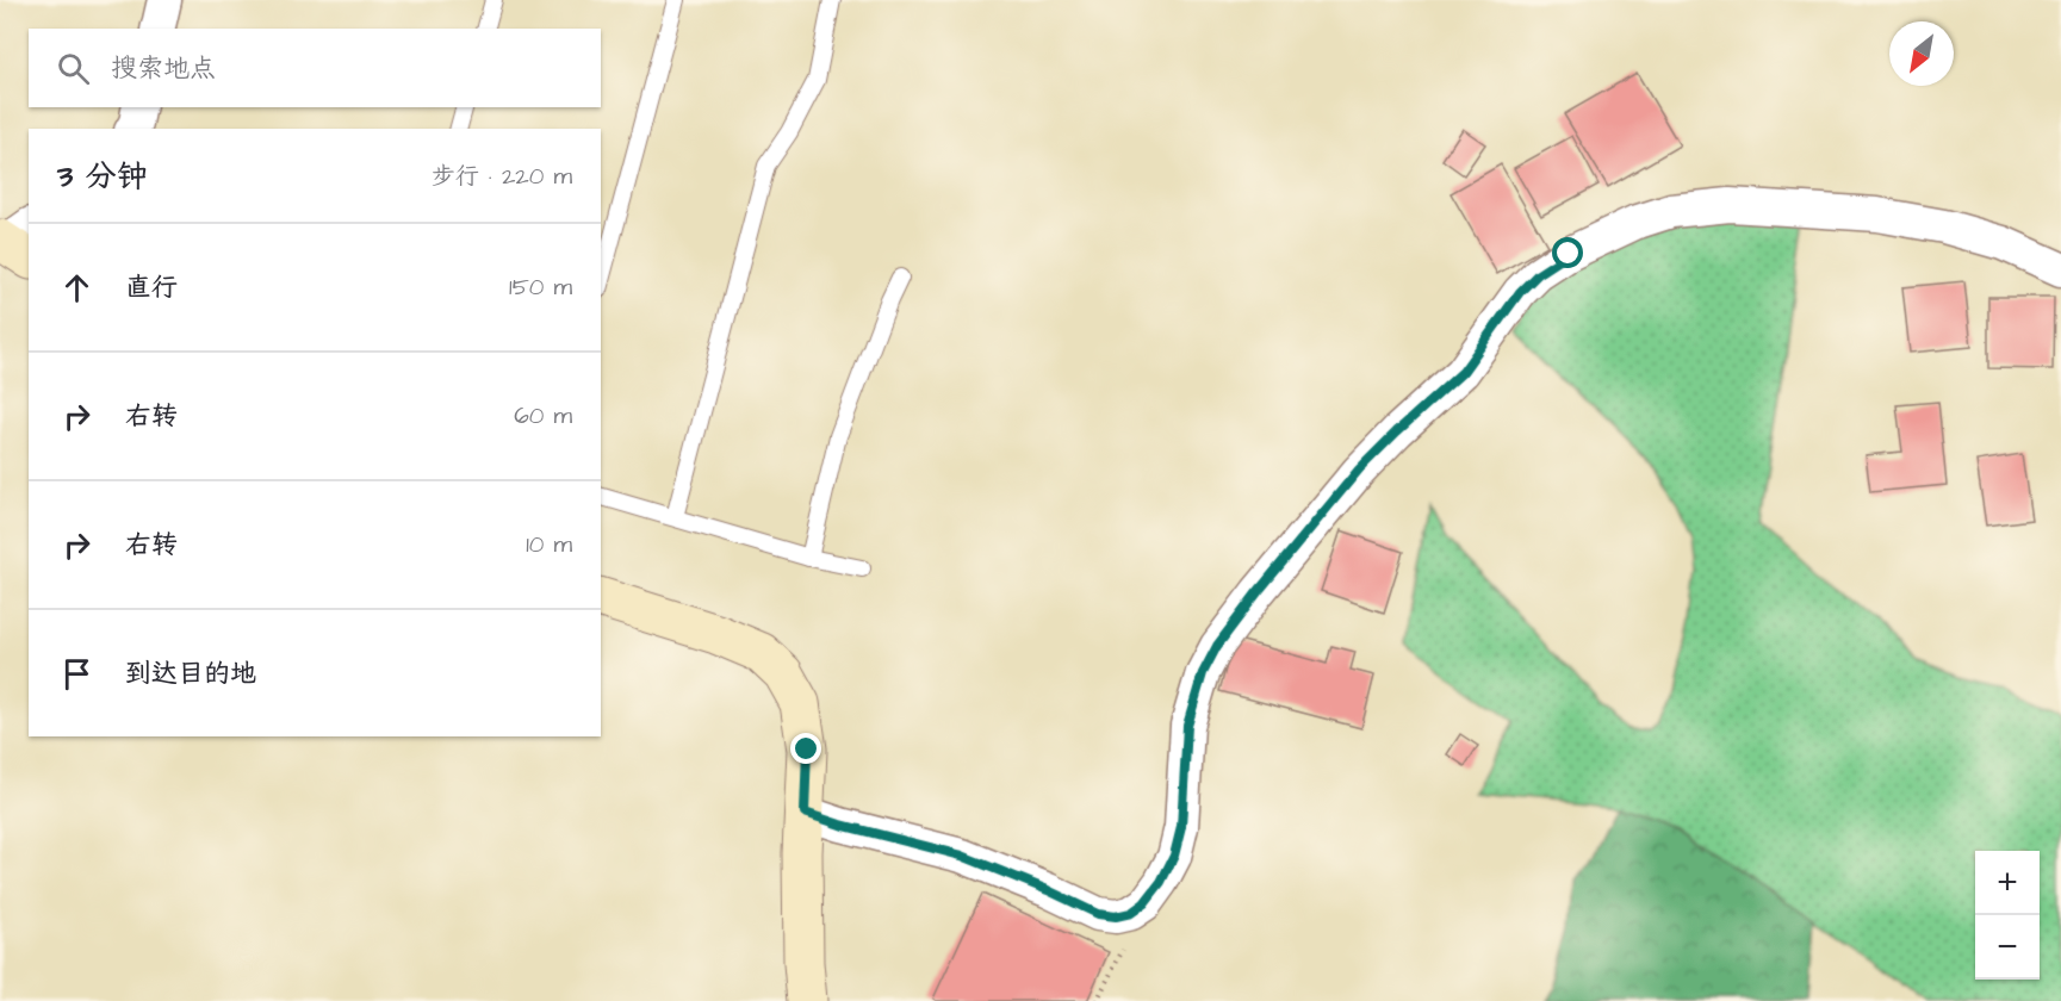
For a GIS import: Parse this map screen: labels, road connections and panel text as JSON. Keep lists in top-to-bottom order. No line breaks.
{"north":"bottom left","page":{"search":"搜索地点","heading":["3 分钟","步行 · 220 m"],"list":[["直行","150 m"],["右转","60 m"],["右转","10 m"],"到达目的地"],"map_buttons":["+","−"]}}
